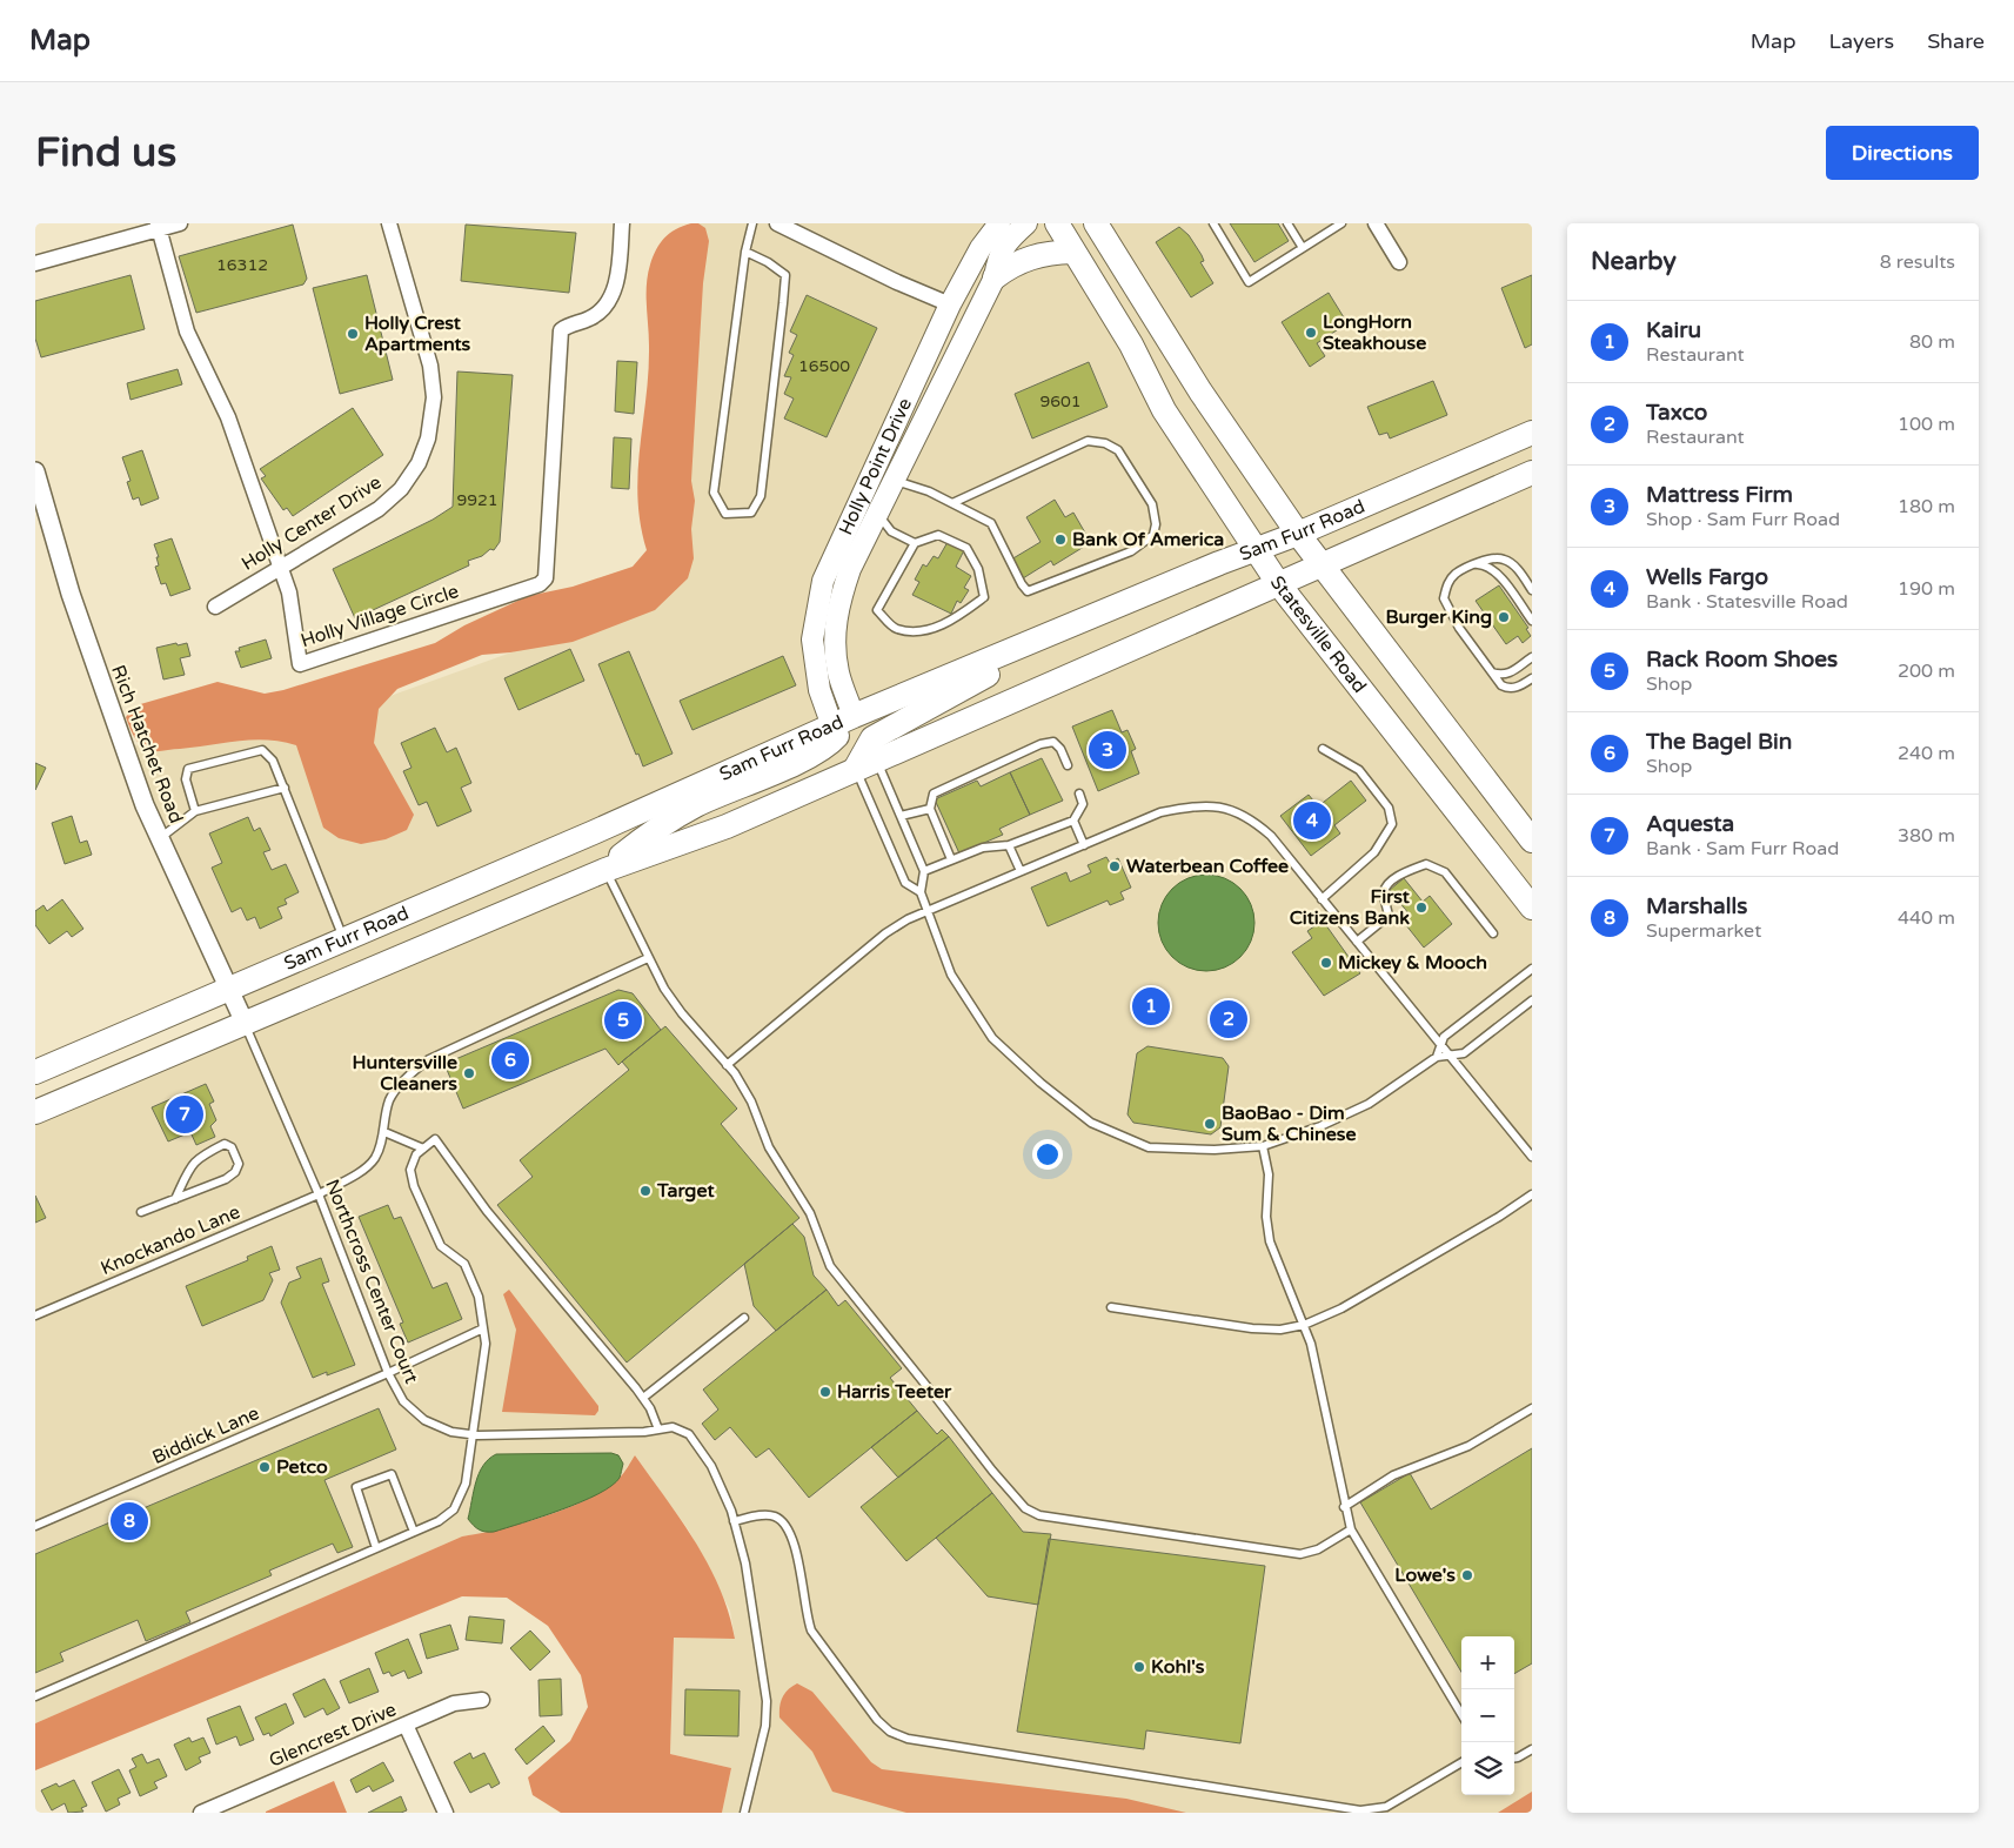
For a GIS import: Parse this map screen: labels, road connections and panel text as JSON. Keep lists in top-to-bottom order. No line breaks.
{"streets":{"main road":["Holly Point Drive","Sam Furr Road","Statesville Road"],"street":["Holly Center Drive","Holly Village Circle","Rich Hatchet Road","Glencrest Drive"],"lane":["Knockando Lane","Northcross Center Court","Biddick Lane"]},"crossings":[["Holly Point Drive","Sam Furr Road"],["Holly Center Drive","Holly Village Circle"],["Sam Furr Road","Statesville Road"],["Sam Furr Road","Rich Hatchet Road"],["Sam Furr Road","Northcross Center Court"],["Rich Hatchet Road","Northcross Center Court"],["Knockando Lane","Northcross Center Court"],["Northcross Center Court","Biddick Lane"]],"places":["LongHorn Steakhouse","Holly Crest Apartments","Bank Of America","Burger King","Waterbean Coffee","First Citizens Bank","Mickey & Mooch","Huntersville Cleaners","BaoBao - Dim Sum & Chinese","Target","Harris Teeter","Petco","Lowe's","Kohl's"],"house_numbers":["16312","16500","9601","9921"],"page":{"header":"Map","nav":["Map","Layers","Share"],"buttons":"Directions","title":"Find us","heading":["Nearby","8 results"],"list":[{"mark":"1","name":"Kairu","note":"Restaurant","value":"80 m"},{"mark":"2","name":"Taxco","note":"Restaurant","value":"100 m"},{"mark":"3","name":"Mattress Firm","note":"Shop · Sam Furr Road","value":"180 m"},{"mark":"4","name":"Wells Fargo","note":"Bank · Statesville Road","value":"190 m"},{"mark":"5","name":"Rack Room Shoes","note":"Shop","value":"200 m"},{"mark":"6","name":"The Bagel Bin","note":"Shop","value":"240 m"},{"mark":"7","name":"Aquesta","note":"Bank · Sam Furr Road","value":"380 m"},{"mark":"8","name":"Marshalls","note":"Supermarket","value":"440 m"}],"pins":["3","4","1","2","5","6","7","8"],"map_buttons":["+","−"]}}
